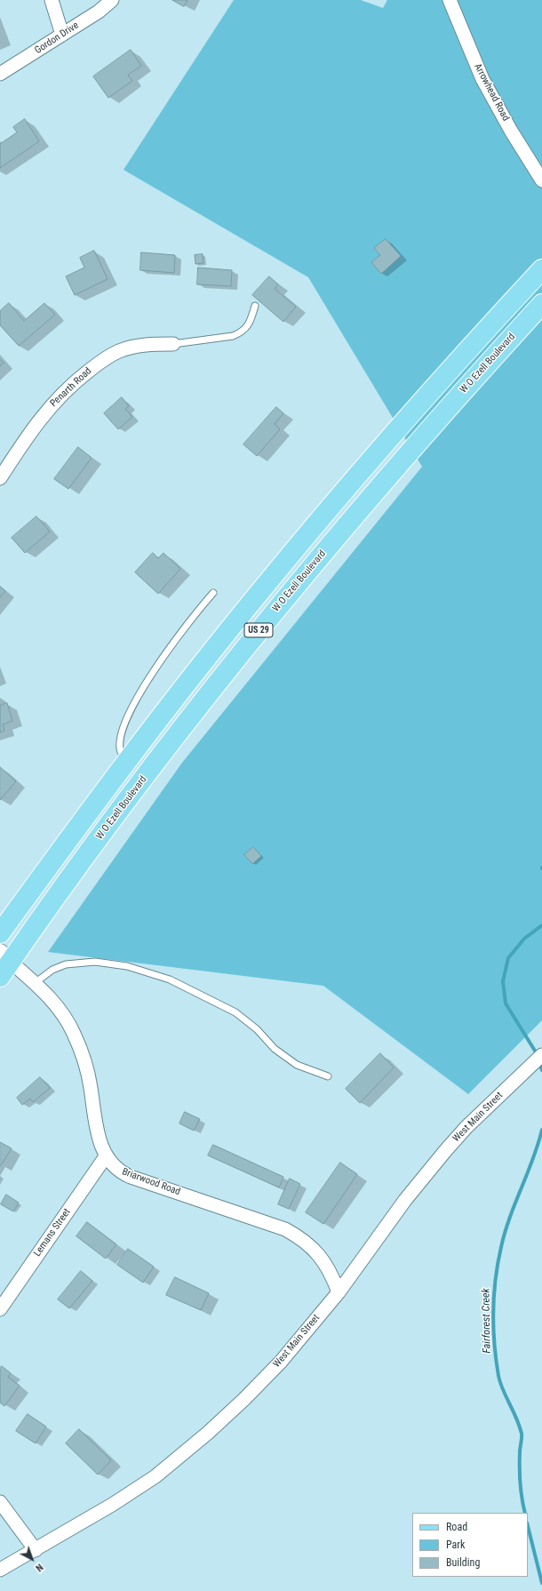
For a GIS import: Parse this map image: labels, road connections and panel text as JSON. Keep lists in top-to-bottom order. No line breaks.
{"streets":{"main road":["W O Ezell Boulevard","US 29"],"street":["Gordon Drive","Arrowhead Road","Penarth Road","West Main Street","Briarwood Road","Lemans Street"]},"crossings":[["W O Ezell Boulevard","Briarwood Road"],["West Main Street","Briarwood Road"],["Briarwood Road","Lemans Street"]],"water":["Fairforest Creek"],"legend":["Road","Park","Building"],"north":"bottom right"}
